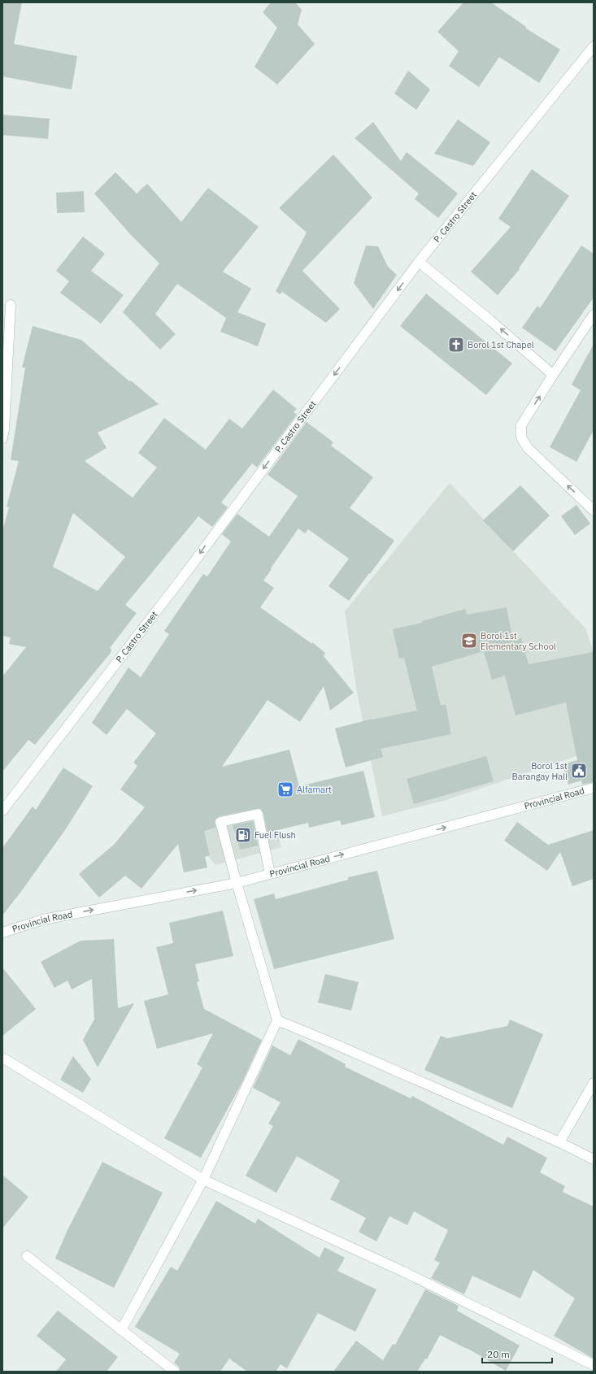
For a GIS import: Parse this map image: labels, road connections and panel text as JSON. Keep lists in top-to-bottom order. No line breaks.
{"streets":{"street":["P. Castro Street","Provincial Road"]},"one_way":["P. Castro Street","Provincial Road"],"places":{"church":["Borol 1st Chapel"],"school or university":["Borol 1st Elementary School"],"public building":["Borol 1st Barangay Hall"],"supermarket":["Alfamart"],"fuel station":["Fuel Flush"]},"scale_bar":"20 m"}
